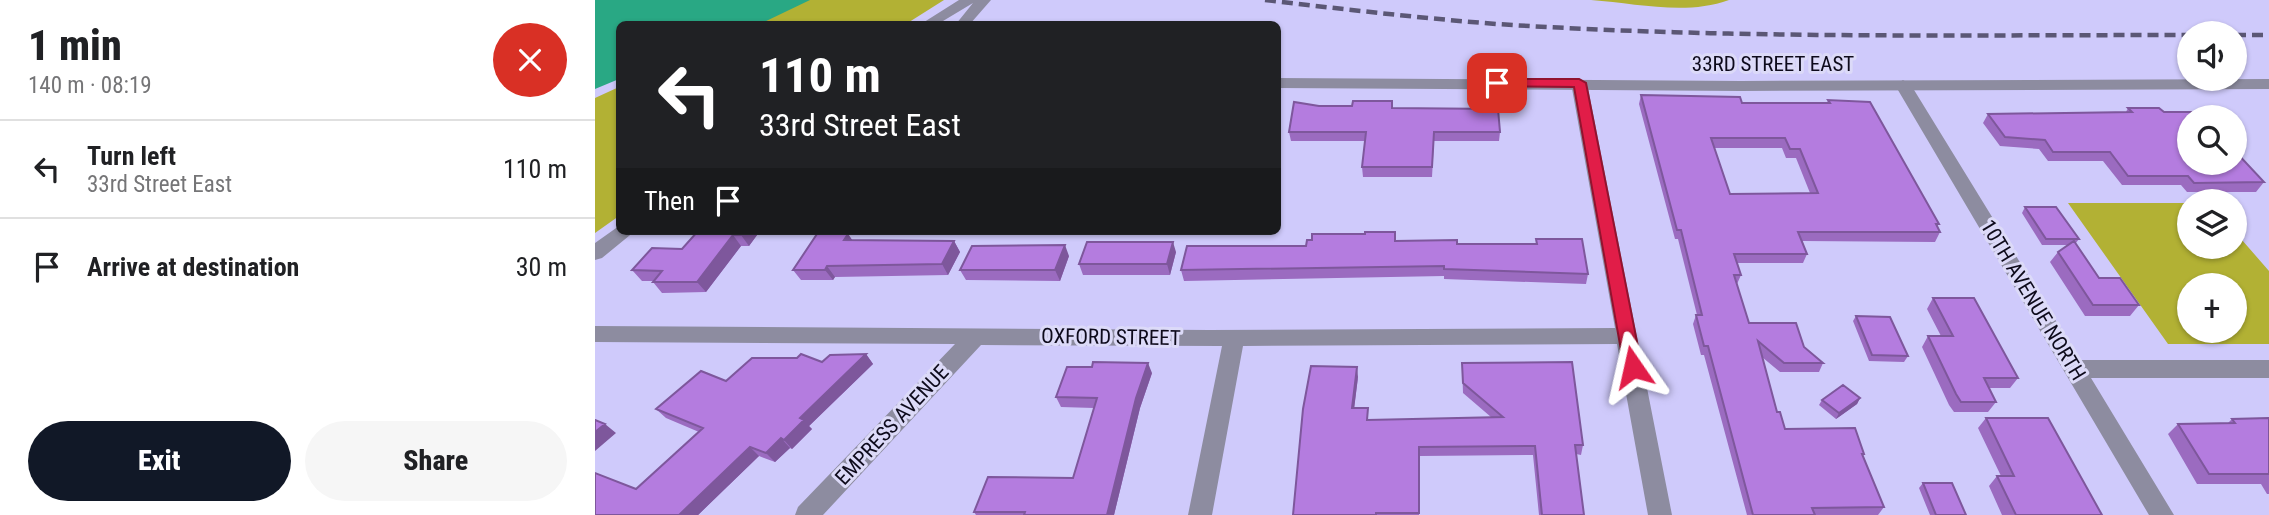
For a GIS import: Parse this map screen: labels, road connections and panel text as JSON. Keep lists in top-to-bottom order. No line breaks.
{"streets":{"street":["33RD STREET EAST","10TH AVENUE NORTH","OXFORD STREET","EMPRESS AVENUE"]},"crossings":[["33RD STREET EAST","10TH AVENUE NORTH"],["OXFORD STREET","EMPRESS AVENUE"]],"page":{"heading":["1 min","140 m · 08:19"],"map_buttons":"+","turn":["110 m","33rd Street East"],"list":[{"name":"Turn left","note":"33rd Street East","value":"110 m"},{"name":"Arrive at destination","value":"30 m"}],"then":"Then","buttons":["Exit","Share"]}}
